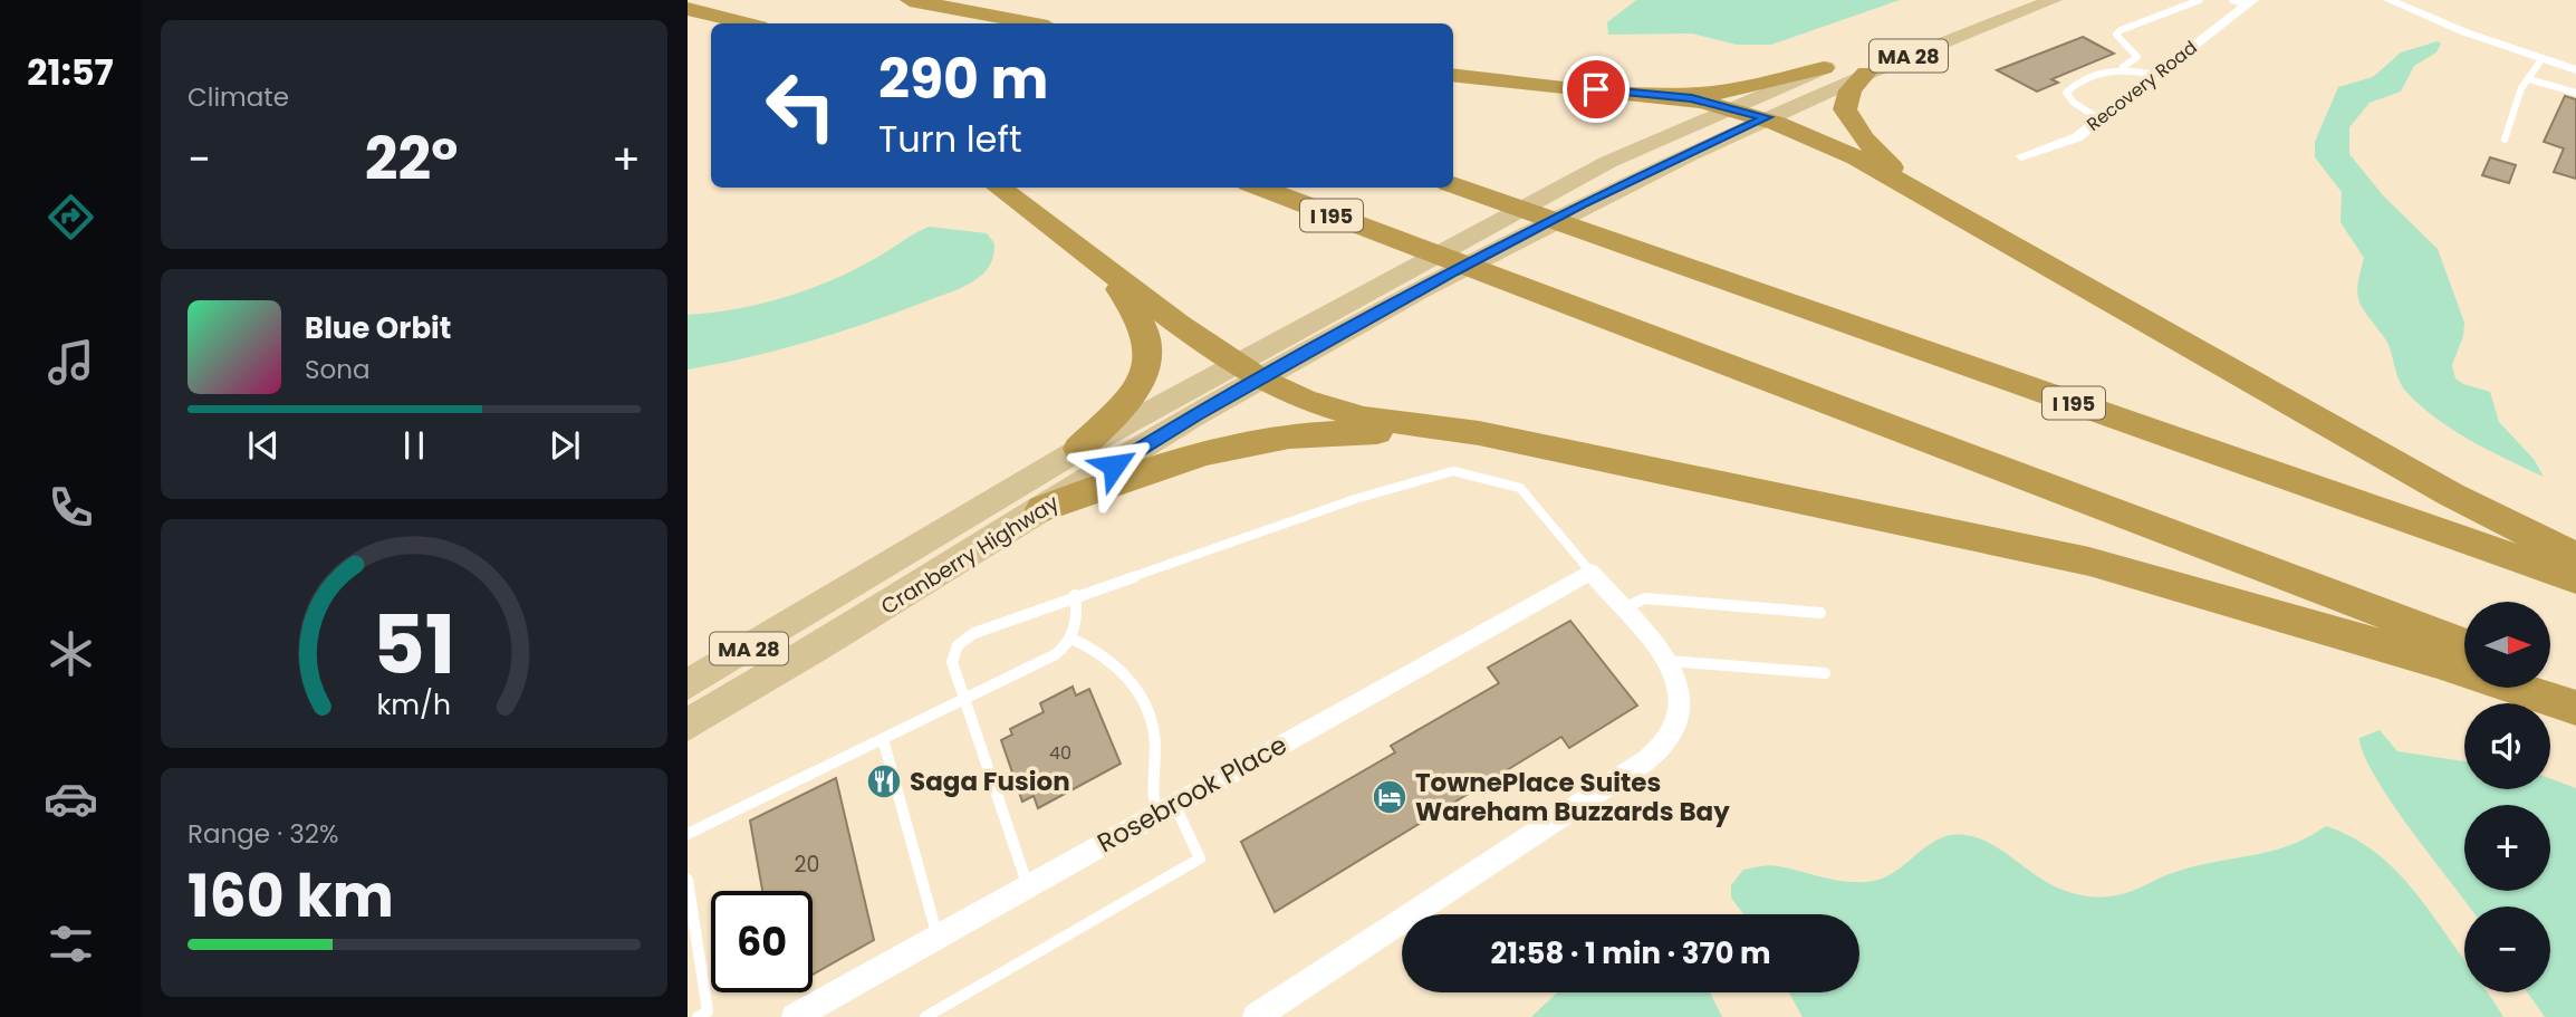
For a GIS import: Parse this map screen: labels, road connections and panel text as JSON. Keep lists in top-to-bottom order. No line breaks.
{"streets":{"highway":["I 195"],"main road":["MA 28","Cranberry Highway"],"street":["Recovery Road","Rosebrook Place"]},"places":{"restaurant":["Saga Fusion"],"hotel":["TownePlace Suites Wareham Buzzards Bay"]},"house_numbers":["40","20"],"north":"right","page":{"tabs":"21:57","tile":["Climate",["Range · 32%","160 km"]],"turn":["290 m","Turn left"],"heat":["−","22°","+"],"song":["Blue Orbit","Sona"],"map_buttons":["+","−"],"limit":"60","trip":"21:58 · 1 min · 370 m","gauge":["51","km/h"]}}
